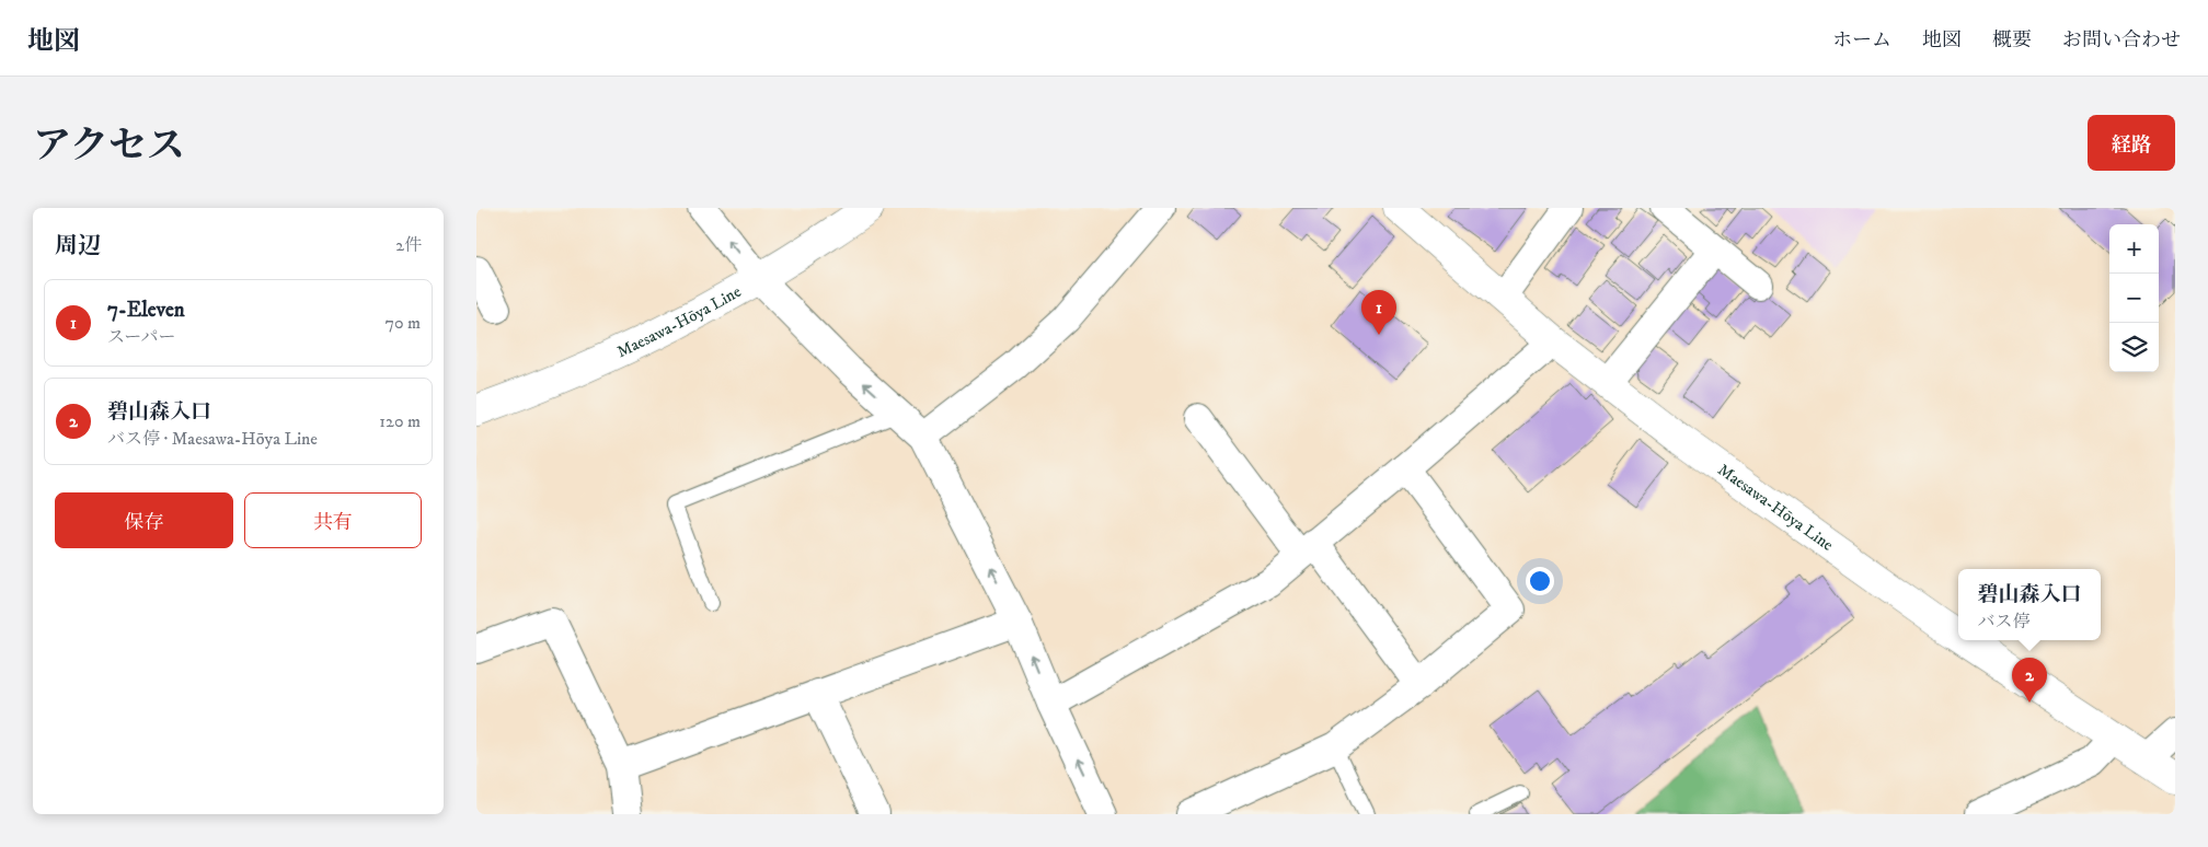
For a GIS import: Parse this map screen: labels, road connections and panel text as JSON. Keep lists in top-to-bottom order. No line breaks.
{"streets":{"main road":["Maesawa-Hōya Line"]},"page":{"header":"地図","nav":["ホーム","地図","概要","お問い合わせ"],"title":"アクセス","buttons":["経路",["保存","共有"]],"heading":["周辺","2件"],"map_buttons":["+","−"],"list":[{"mark":"1","name":"7-Eleven","note":"スーパー","value":"70 m"},{"mark":"2","name":"碧山森入口","note":"バス停 · Maesawa-Hōya Line","value":"120 m"}],"pins":["1","2"],"popup":["碧山森入口","バス停"]}}
